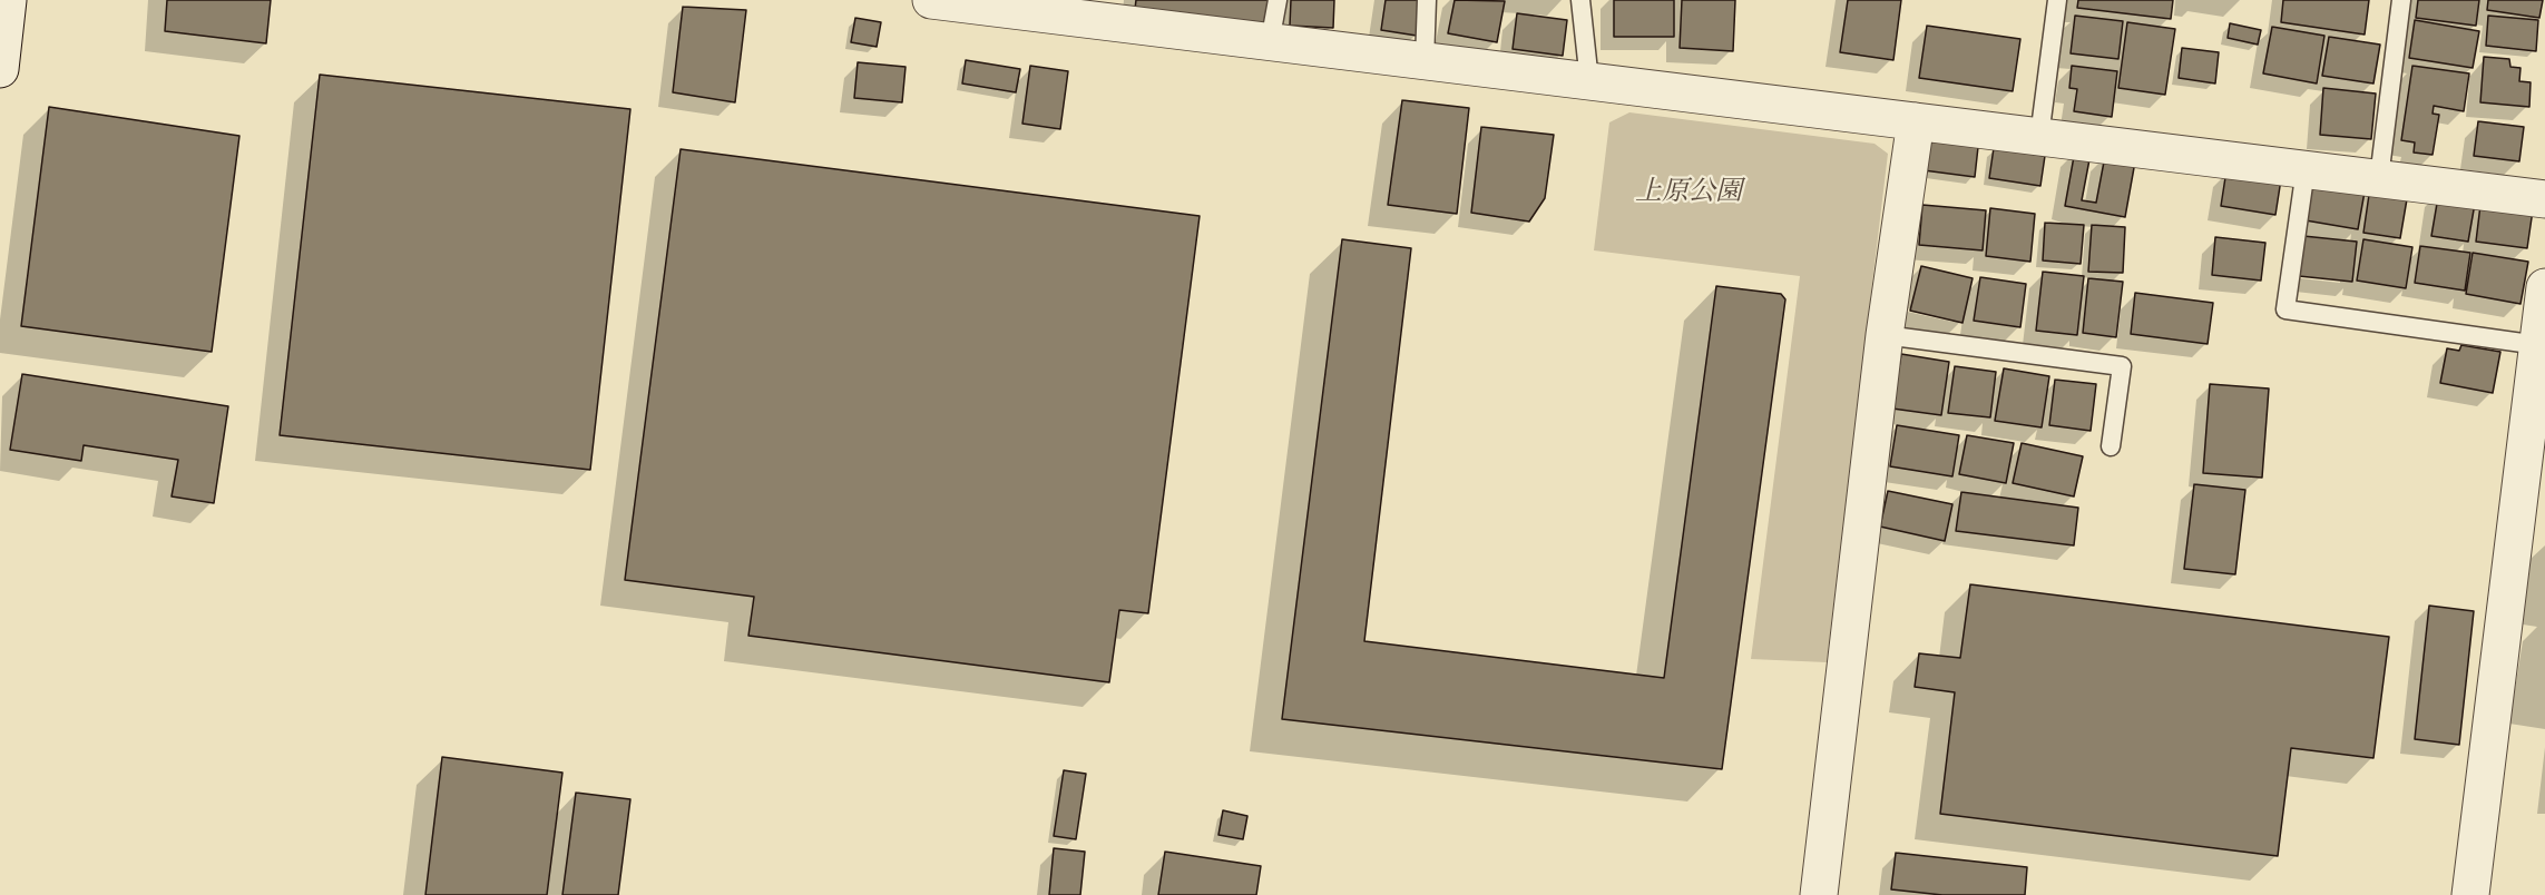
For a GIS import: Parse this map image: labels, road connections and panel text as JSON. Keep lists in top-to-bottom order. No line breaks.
{"parks":["上原公園"]}
